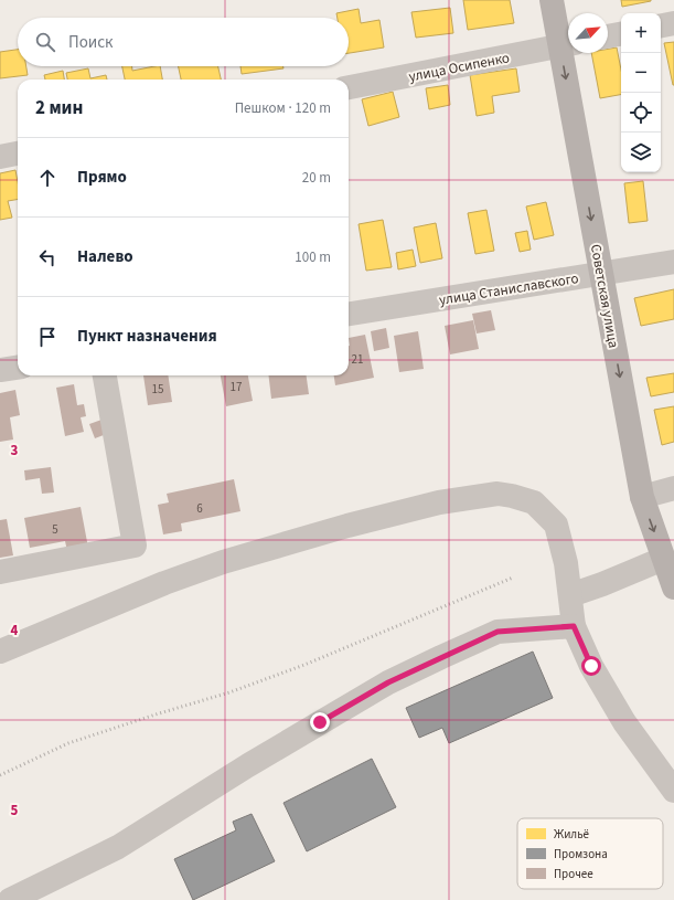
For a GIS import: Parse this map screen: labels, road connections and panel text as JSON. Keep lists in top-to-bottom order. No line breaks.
{"streets":{"main road":["Советская улица"],"street":["улица Осипенко","улица Станиславского"]},"crossings":[["улица Осипенко","Советская улица"],["улица Станиславского","Советская улица"]],"one_way":["Советская улица"],"house_numbers":["21","17","15","6","5"],"legend":["Жильё","Промзона","Прочее"],"north":"top right","page":{"map_buttons":["+","−"],"search":"Поиск","heading":["2 мин","Пешком · 120 m"],"list":[["Прямо","20 m"],["Налево","100 m"],"Пункт назначения"]},"grid":{"rows":["3","4","5"]}}
